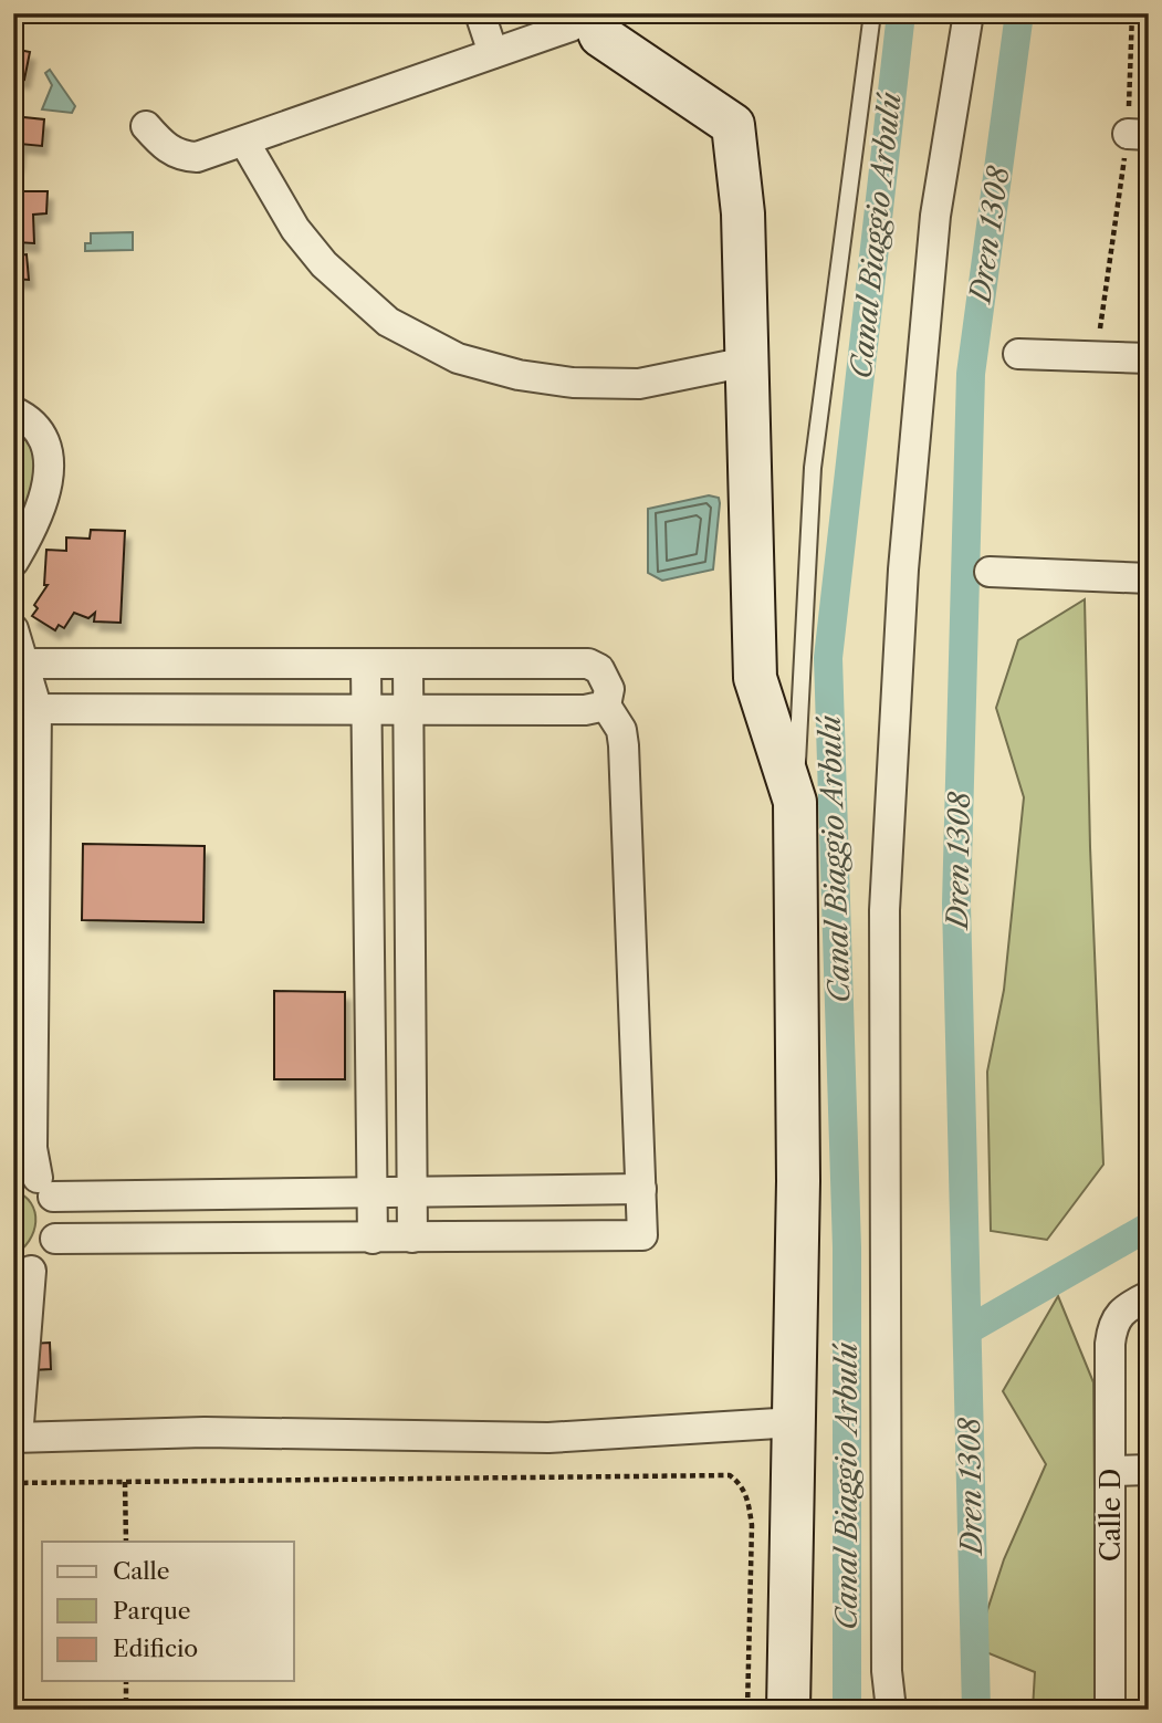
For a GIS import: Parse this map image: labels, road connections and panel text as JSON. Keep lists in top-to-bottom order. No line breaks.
{"streets":{"street":["Calle D"]},"water":["Dren 1308","Canal Biaggio Arbulú"],"legend":["Calle","Parque","Edificio"]}
